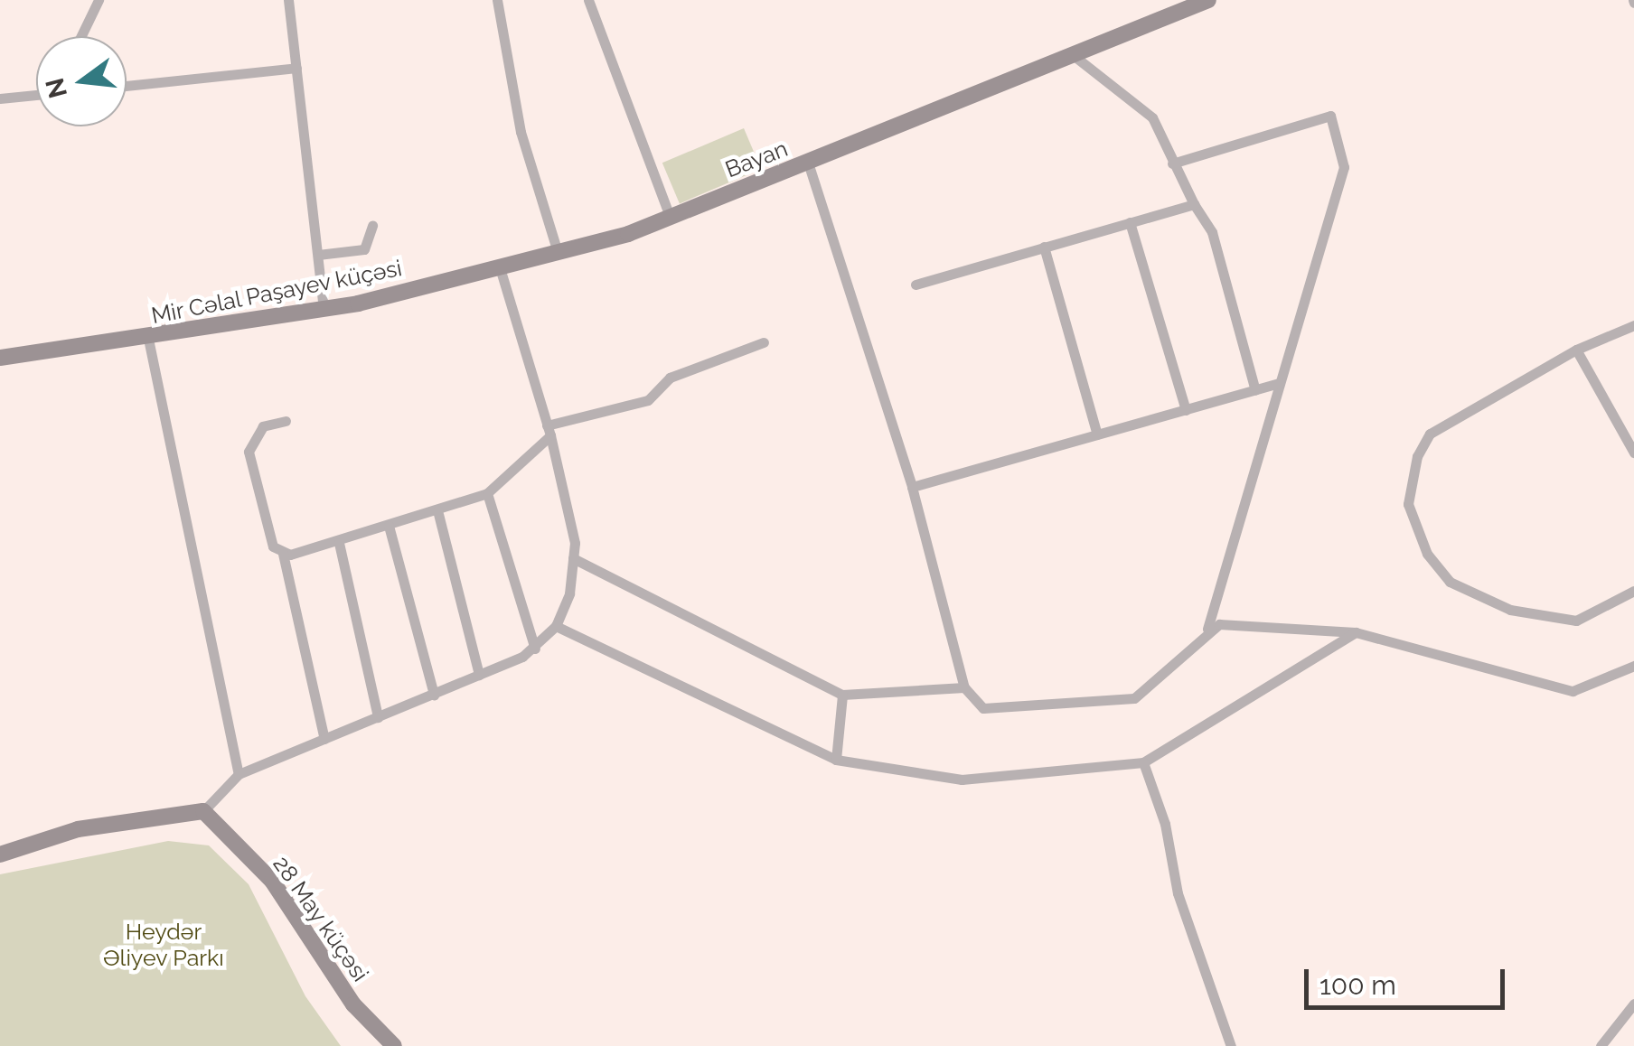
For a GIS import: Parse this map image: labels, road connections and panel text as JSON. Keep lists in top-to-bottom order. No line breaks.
{"streets":{"street":["Bayan","Mir Cəlal Paşayev küçəsi","28 May küçəsi"]},"crossings":[["Bayan","Mir Cəlal Paşayev küçəsi"]],"parks":["Heydər Əliyev Parkı"],"scale_bar":"100 m","north":"left"}
